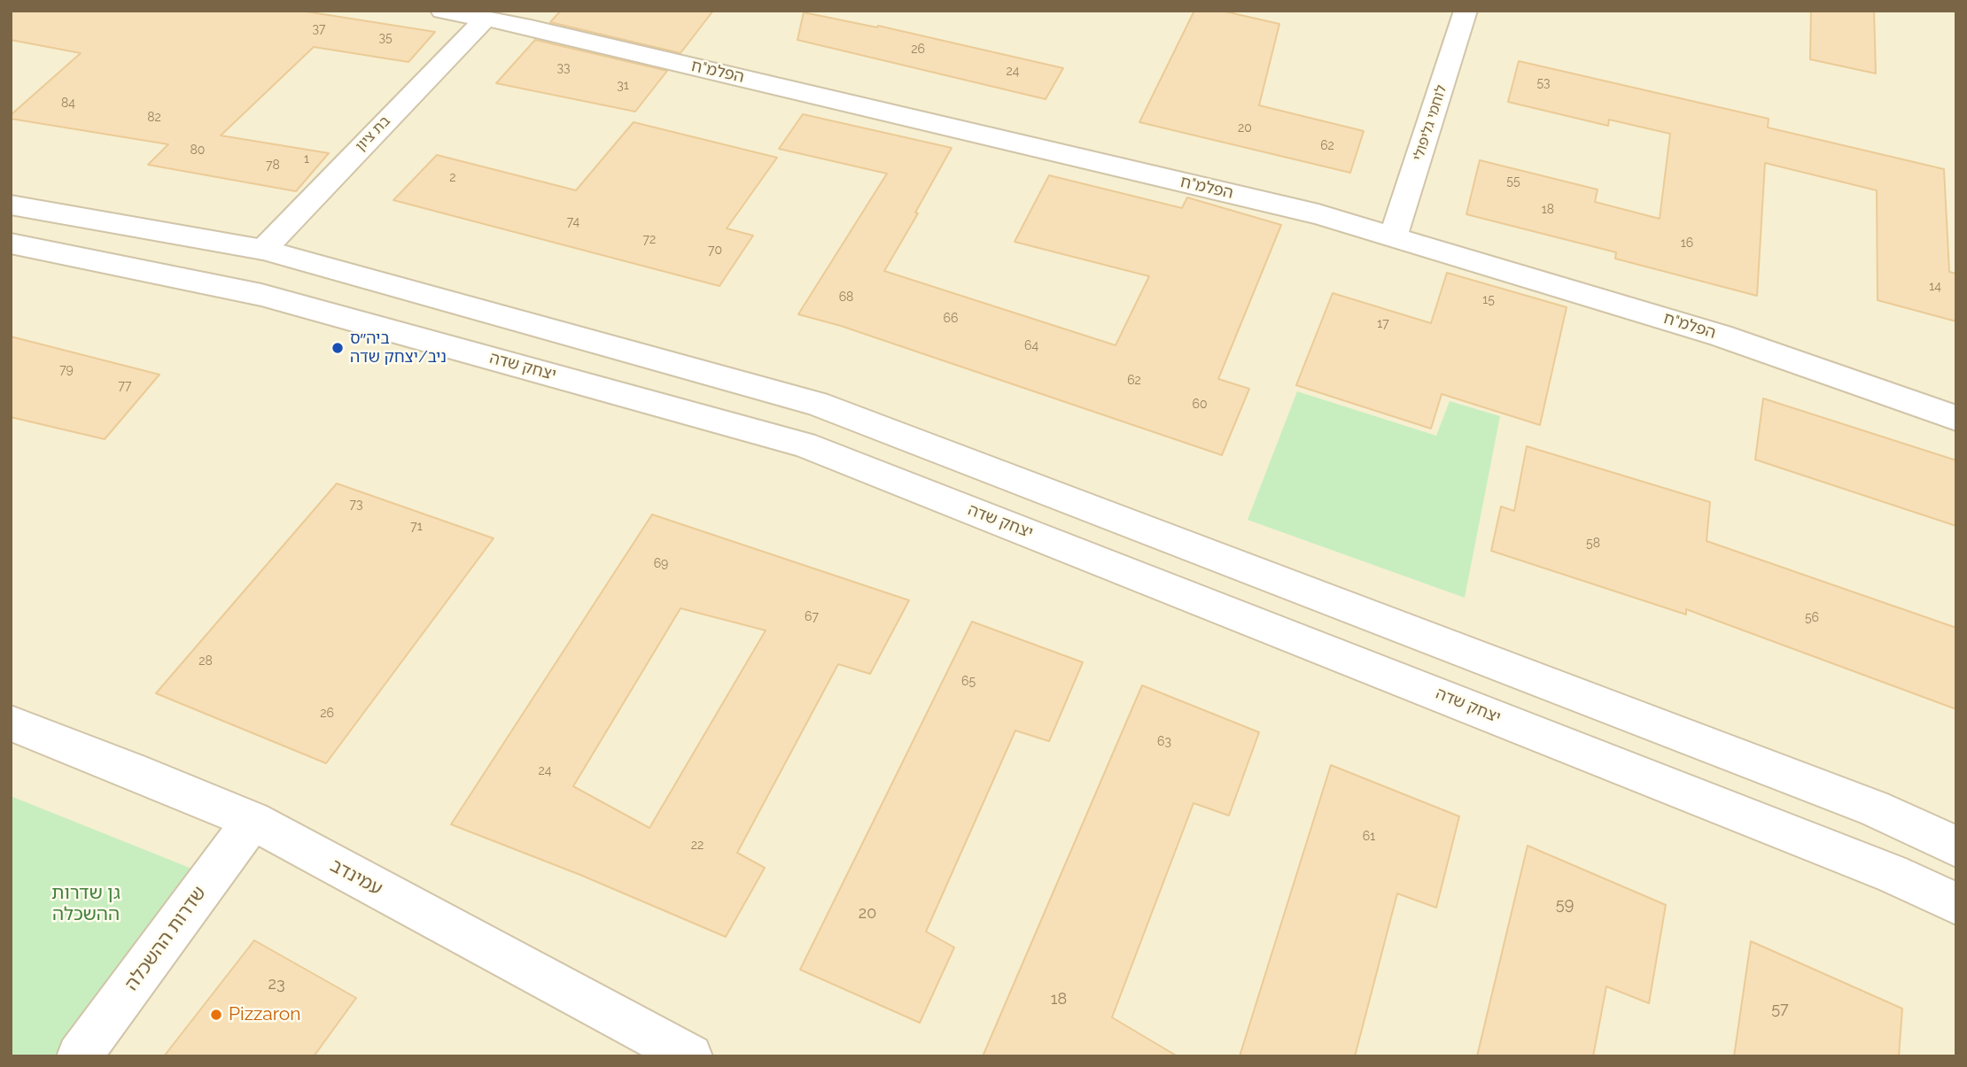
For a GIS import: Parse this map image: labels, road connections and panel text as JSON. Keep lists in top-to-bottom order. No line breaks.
{"streets":{"street":["הפלמ\"ח","לוחמי גליפולי","בת ציון","יצחק שדה","עמינדב","שדרות ההשכלה"]},"crossings":[["הפלמ\"ח","לוחמי גליפולי"],["הפלמ\"ח","בת ציון"],["עמינדב","שדרות ההשכלה"]],"parks":["גן שדרות ההשכלה"],"places":["ביה״ס ניב/יצחק שדה","Pizzaron"],"house_numbers":["37","35","26","33","24","53","31","84","82","20","62","80","1","78","2","55","18","74","72","16","70","14","68","15","66","17","64","79","62","77","60","73","71","58","69","67","56","28","65","26","63","24","61","22","59","20","23","18","57"]}
